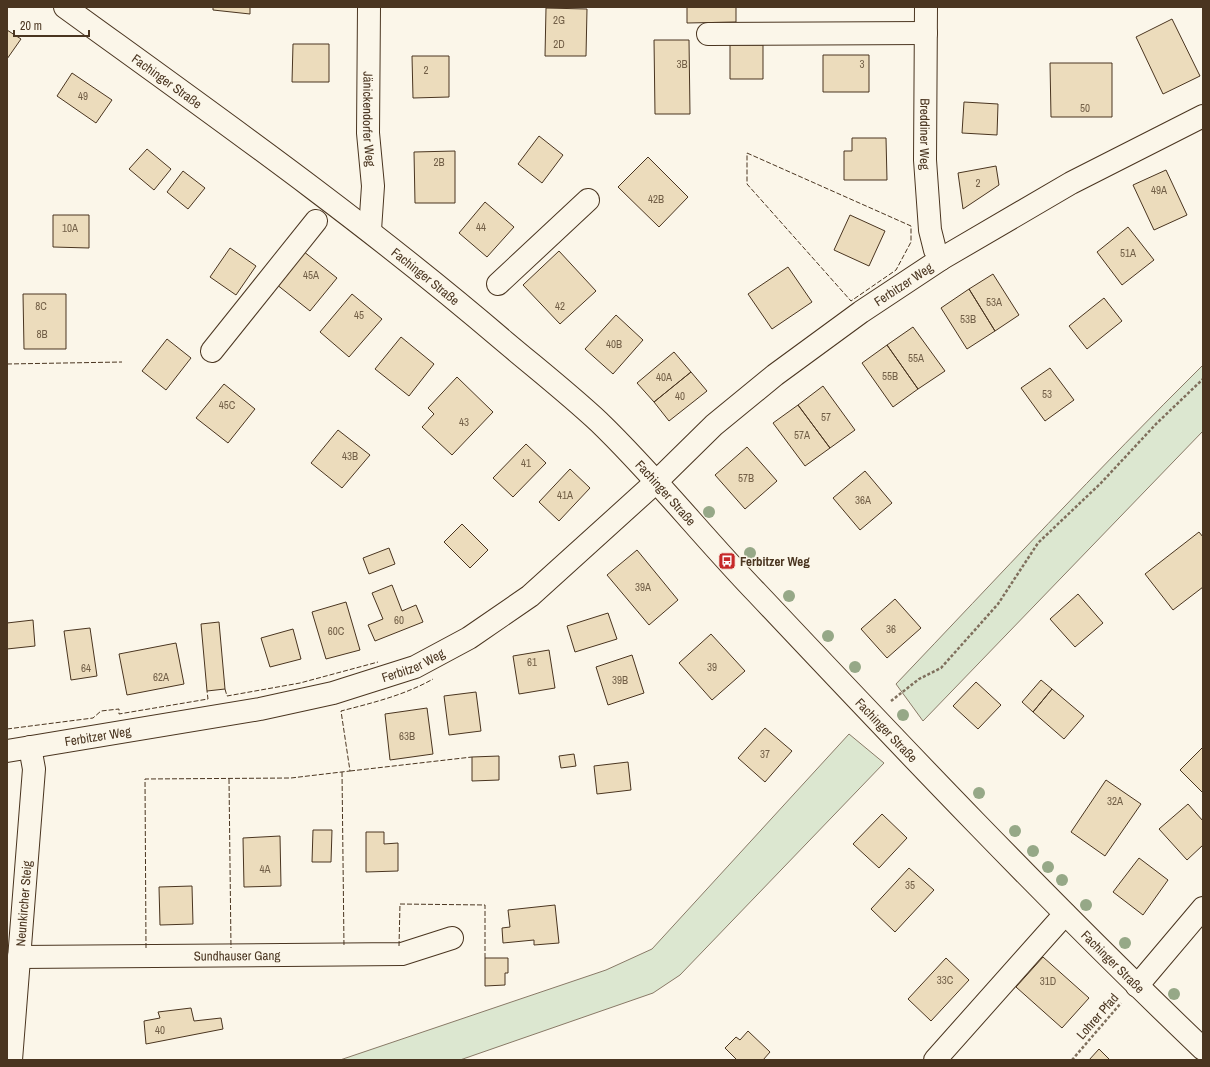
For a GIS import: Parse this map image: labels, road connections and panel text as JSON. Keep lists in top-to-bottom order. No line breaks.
{"streets":{"street":["Fachinger Straße","Jänickendorfer Weg","Breddiner Weg","Ferbitzer Weg","Neunkircher Steig","Sundhauser Gang"],"path":["Lohrer Pfad"]},"crossings":[["Fachinger Straße","Jänickendorfer Weg"],["Fachinger Straße","Ferbitzer Weg"],["Fachinger Straße","Lohrer Pfad"],["Breddiner Weg","Ferbitzer Weg"],["Ferbitzer Weg","Neunkircher Steig"],["Neunkircher Steig","Sundhauser Gang"]],"places":{"bus stop":["Ferbitzer Weg"]},"house_numbers":["2G","2D","3B","3","2","49","50","2B","2","49A","42B","44","10A","51A","45A","53A","8C","42","45","53B","8B","40B","55A","55B","40A","53","40","45C","57","43","57A","43B","41","57B","41A","36A","39A","60","36","60C","61","39","64","62A","39B","63B","37","32A","4A","35","33C","31D","40"],"scale_bar":"20 m"}
